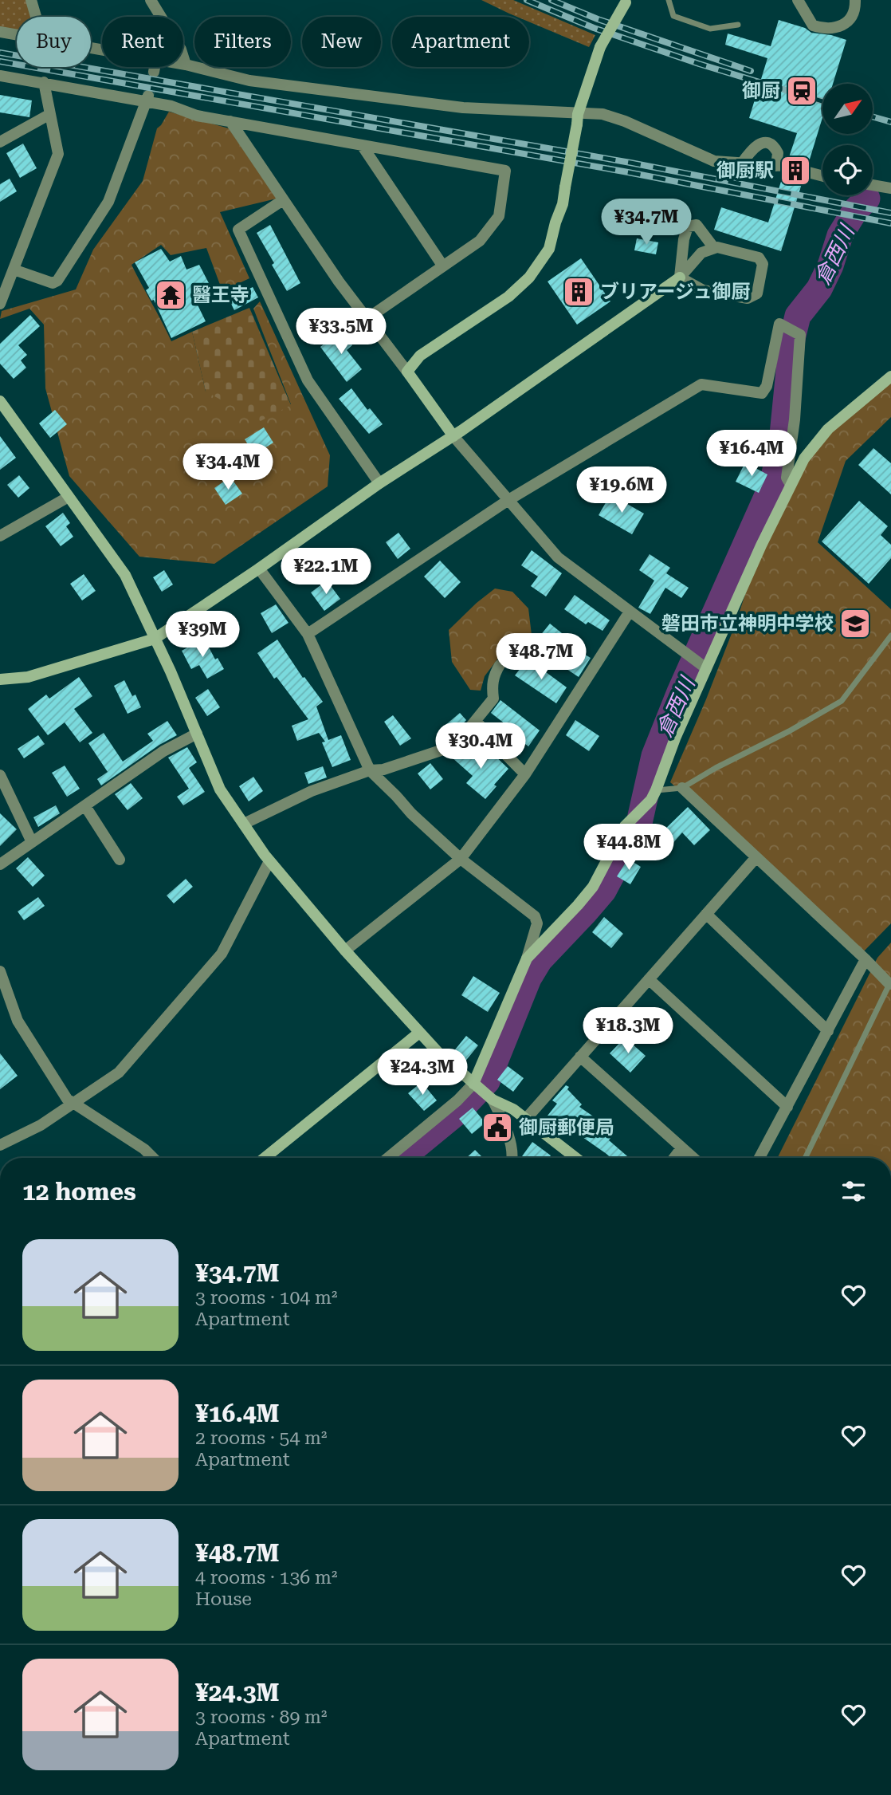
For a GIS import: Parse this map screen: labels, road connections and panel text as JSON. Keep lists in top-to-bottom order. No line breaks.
{"water":["倉西川"],"places":{"station":["御厨"],"building":["御厨駅","ブリアージュ御厨"],"temple":["醫王寺"],"school or university":["磐田市立神明中学校"],"public building":["御厨郵便局"]},"north":"top right","page":{"chip":["Buy","Rent","Filters","New","Apartment"],"price":["¥34.7M","¥33.5M","¥16.4M","¥34.4M","¥19.6M","¥22.1M","¥39M","¥48.7M","¥30.4M","¥44.8M","¥18.3M","¥24.3M"],"heading":"12 homes","list":[{"name":"¥34.7M","note":"3 rooms · 104 m² · Apartment"},{"name":"¥16.4M","note":"2 rooms · 54 m² · Apartment"},{"name":"¥48.7M","note":"4 rooms · 136 m² · House"},{"name":"¥24.3M","note":"3 rooms · 89 m² · Apartment"}]}}
